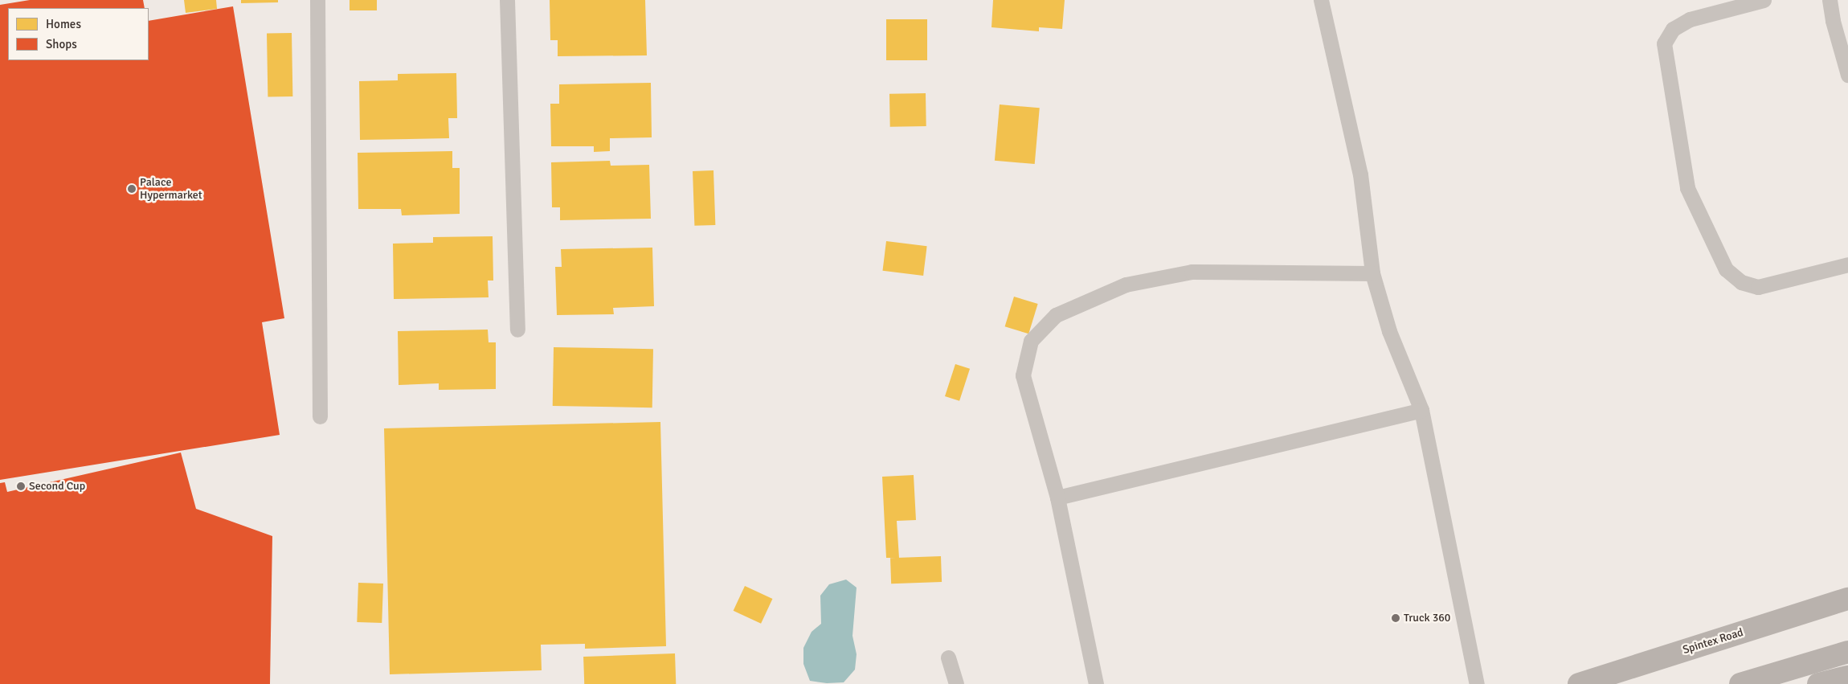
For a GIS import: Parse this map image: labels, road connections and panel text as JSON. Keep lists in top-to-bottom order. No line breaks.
{"streets":{"main road":["Spintex Road"]},"places":["Palace Hypermarket","Second Cup","Truck 360"],"legend":["Homes","Shops"]}
